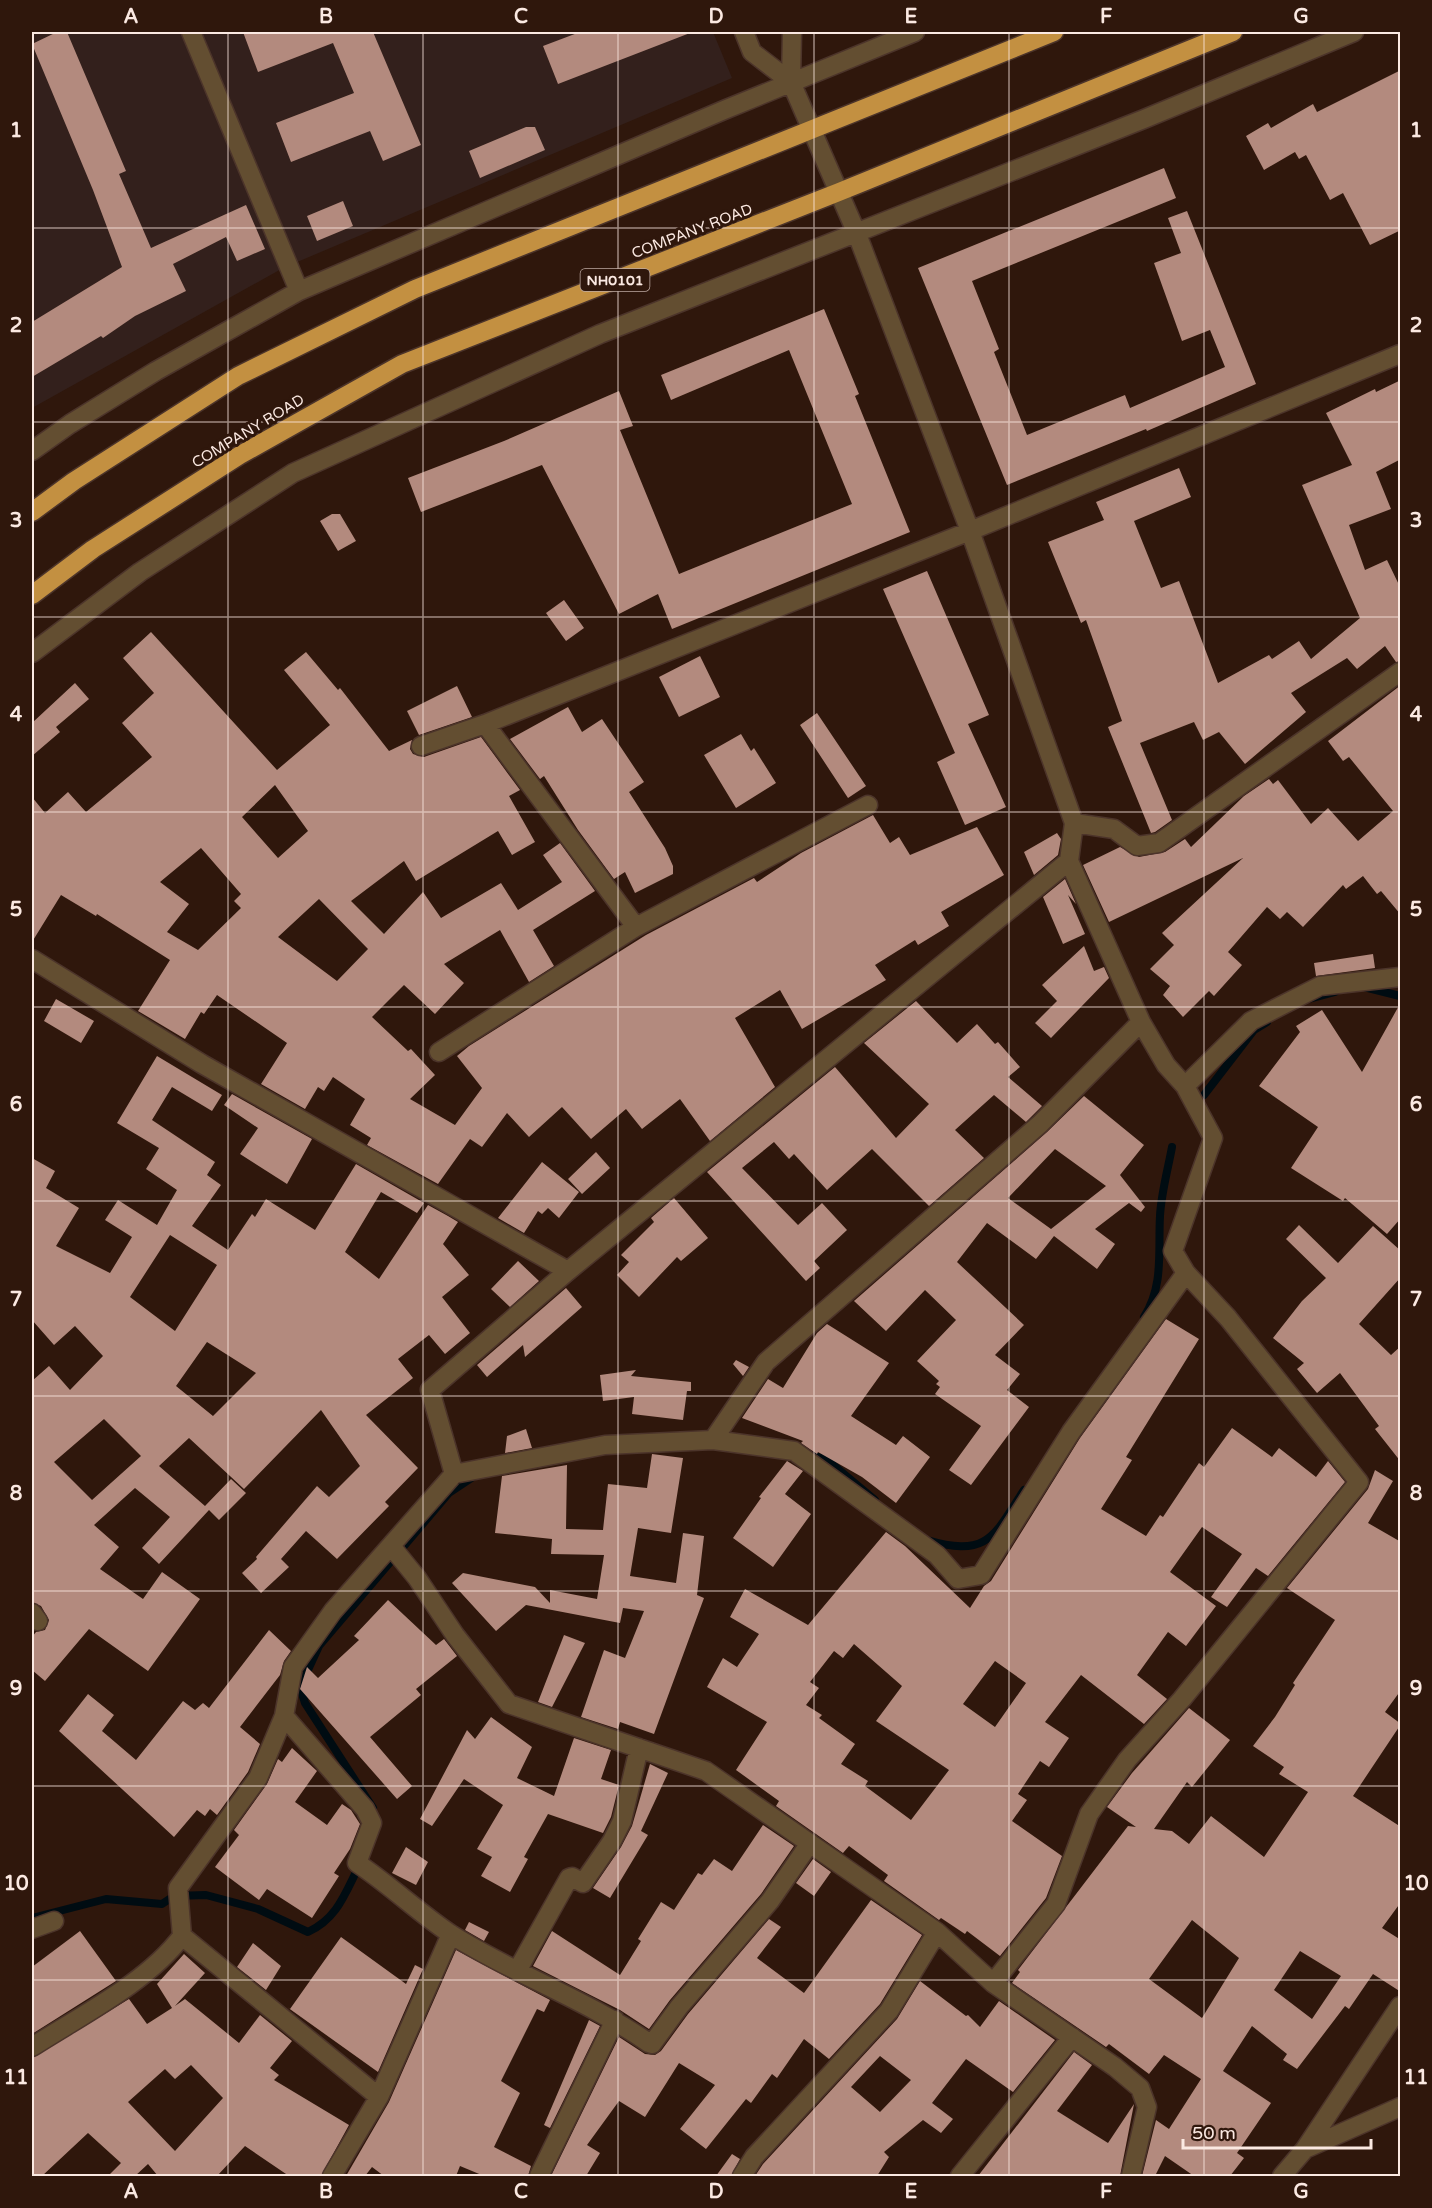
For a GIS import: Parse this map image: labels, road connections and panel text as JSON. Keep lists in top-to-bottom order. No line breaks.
{"streets":{"highway":["COMPANY ROAD","NH0101"]},"scale_bar":"50 m","grid":{"columns":["A","B","C","D","E","F","G"],"rows":["1","2","3","4","5","6","7","8","9","10","11"]}}
